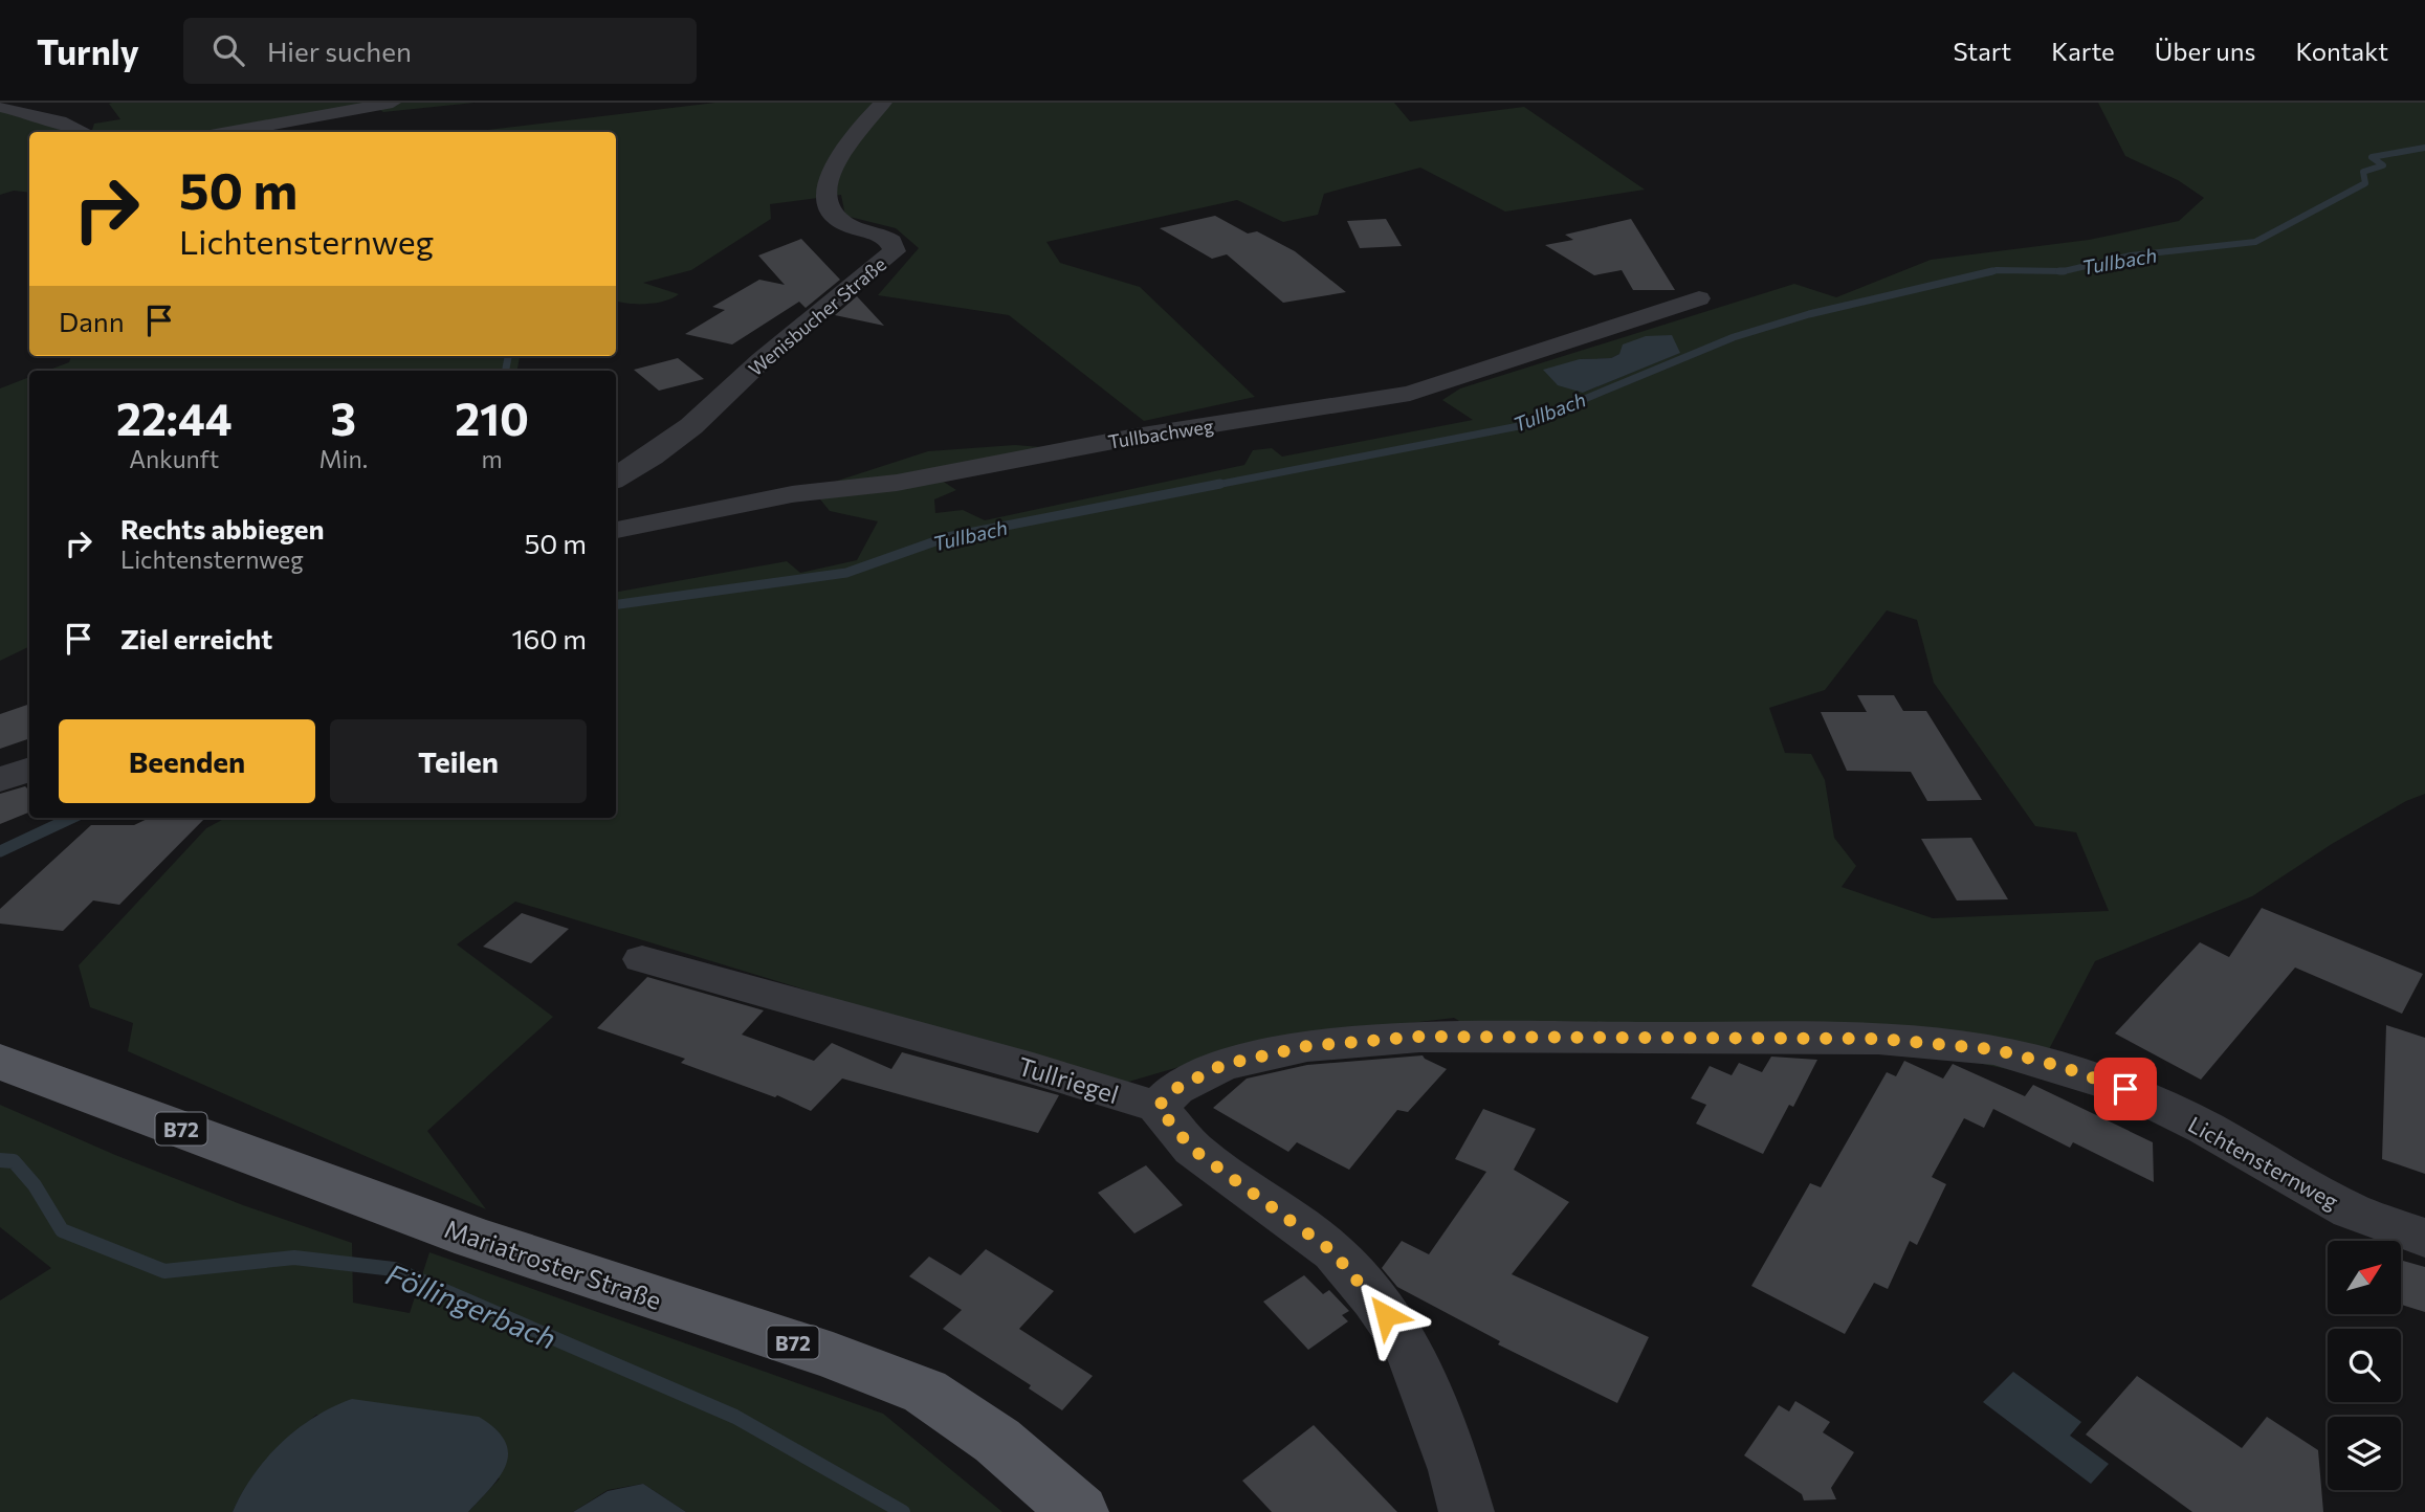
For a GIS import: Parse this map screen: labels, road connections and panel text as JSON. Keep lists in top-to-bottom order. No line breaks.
{"streets":{"main road":["B72","Mariatroster Straße"],"street":["Wenisbucher Straße","Tullbachweg","Tullriegel","Lichtensternweg"]},"crossings":[["Tullriegel","Lichtensternweg"]],"water":["Tullbach","Föllingerbach"],"north":"top right","page":{"header":"Turnly","search":"Hier suchen","nav":["Start","Karte","Über uns","Kontakt"],"turn":["50 m","Lichtensternweg"],"then":"Dann","eta":["22:44","Ankunft","3","Min.","210","m"],"list":[{"name":"Rechts abbiegen","note":"Lichtensternweg","value":"50 m"},{"name":"Ziel erreicht","value":"160 m"}],"buttons":["Beenden","Teilen"]}}
